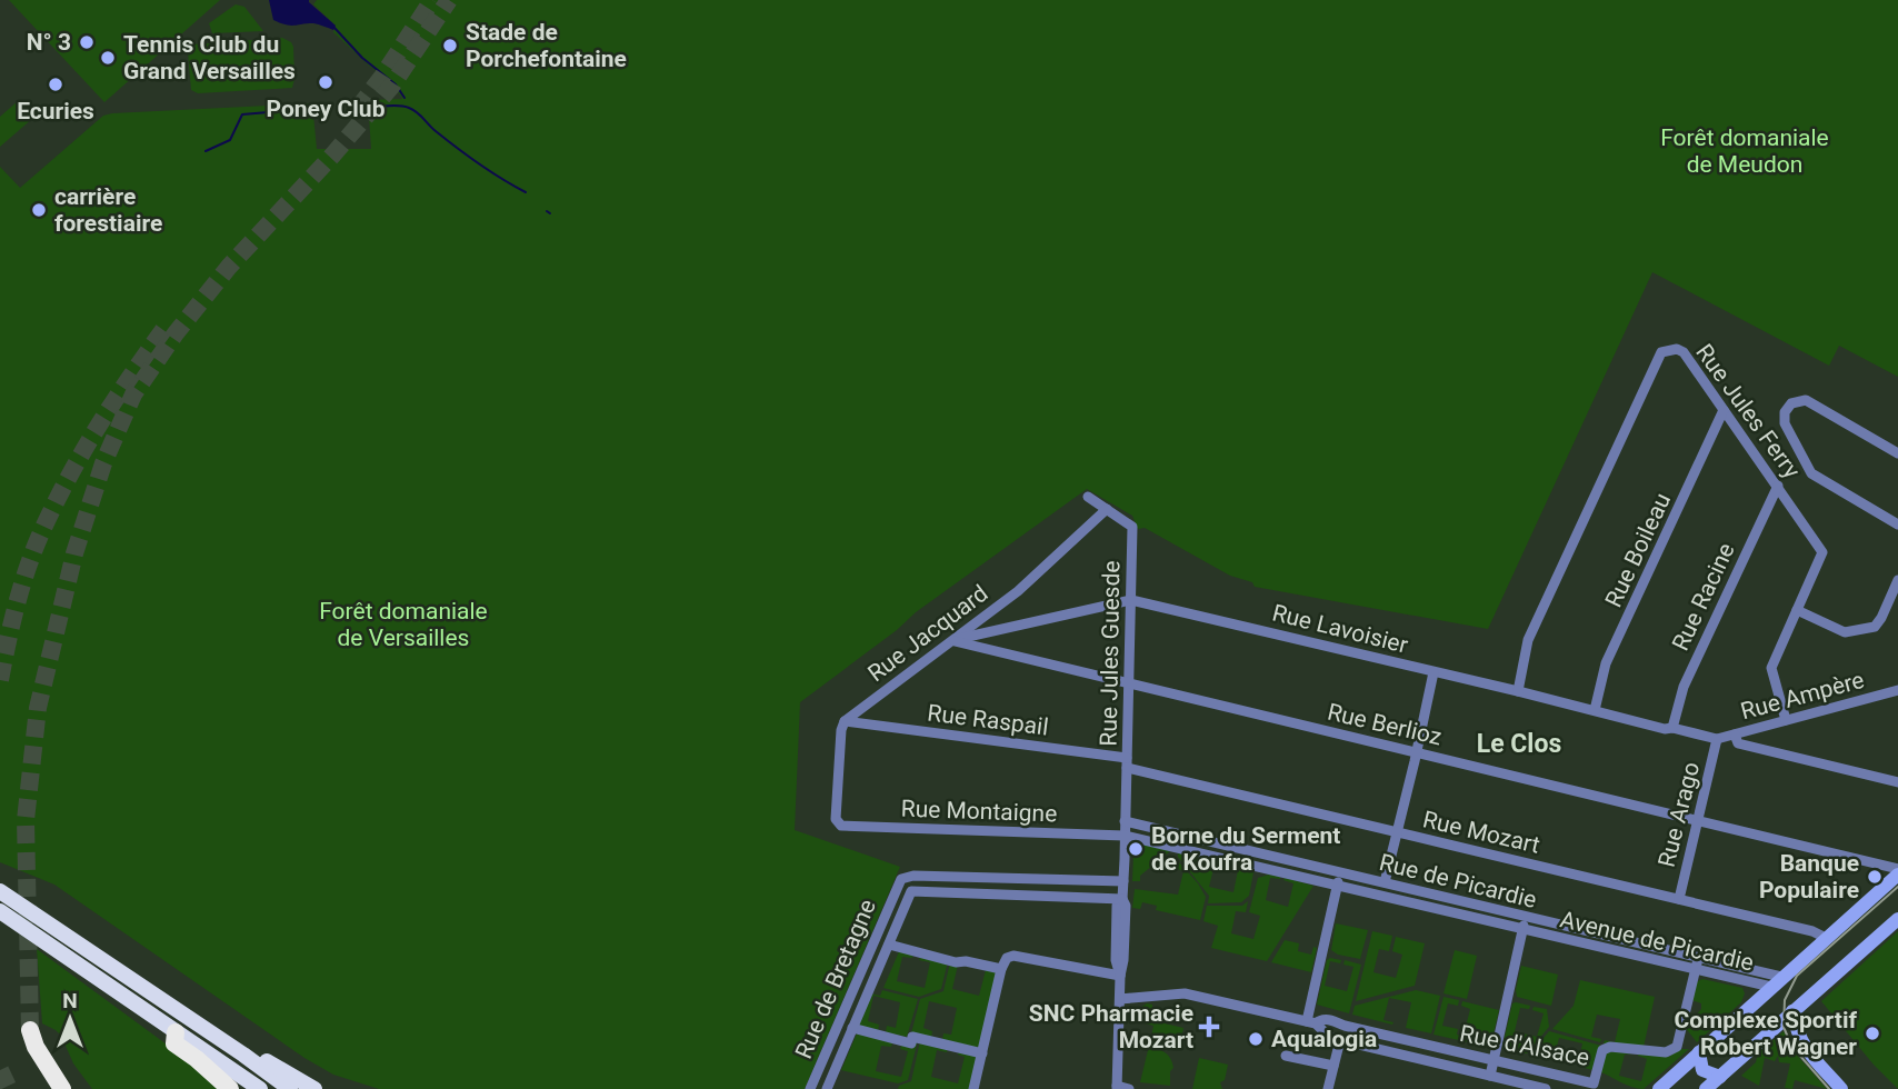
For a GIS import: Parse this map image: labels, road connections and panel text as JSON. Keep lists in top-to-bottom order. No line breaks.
{"streets":{"street":["Rue Jules Ferry","Rue Boileau","Rue Racine","Rue Lavoisier","Rue Jacquard","Rue Jules Guesde","Rue Ampère","Rue Raspail","Rue Berlioz","Rue Montaigne","Rue Arago","Rue Mozart","Rue de Picardie","Avenue de Picardie","Rue de Bretagne","Rue d'Alsace"]},"crossings":[["Rue Jules Ferry","Rue Boileau"],["Rue Jules Ferry","Rue Racine"],["Rue Jules Ferry","Rue Lavoisier"],["Rue Jules Ferry","Rue Ampère"],["Rue Boileau","Rue Lavoisier"],["Rue Racine","Rue Lavoisier"],["Rue Lavoisier","Rue Jacquard"],["Rue Lavoisier","Rue Jules Guesde"],["Rue Lavoisier","Rue Ampère"],["Rue Lavoisier","Rue Berlioz"],["Rue Lavoisier","Rue Arago"],["Rue Jacquard","Rue Jules Guesde"],["Rue Jacquard","Rue Raspail"],["Rue Jacquard","Rue Berlioz"],["Rue Jacquard","Rue Montaigne"],["Rue Jules Guesde","Rue Raspail"],["Rue Jules Guesde","Rue Berlioz"],["Rue Jules Guesde","Rue Montaigne"],["Rue Jules Guesde","Rue Mozart"],["Rue Jules Guesde","Rue de Picardie"],["Rue Jules Guesde","Avenue de Picardie"],["Rue Jules Guesde","Rue de Bretagne"],["Rue Ampère","Rue Arago"],["Rue Raspail","Rue Montaigne"],["Rue Raspail","Rue Mozart"],["Rue Berlioz","Rue Arago"],["Rue Montaigne","Avenue de Picardie"],["Rue Arago","Rue Mozart"],["Rue de Picardie","Avenue de Picardie"],["Rue de Picardie","Rue d'Alsace"],["Avenue de Picardie","Rue d'Alsace"]],"districts":["Le Clos"],"parks":["Forêt domaniale de Meudon","Forêt domaniale de Versailles"],"places":{"other":["N° 3","Stade de Porchefontaine","Tennis Club du Grand Versailles","Poney Club","Ecuries","carrière forestiaire","Borne du Serment de Koufra","Banque Populaire","Complexe Sportif Robert Wagner","Aqualogia"],"health":["SNC Pharmacie Mozart"]},"north":"top"}
